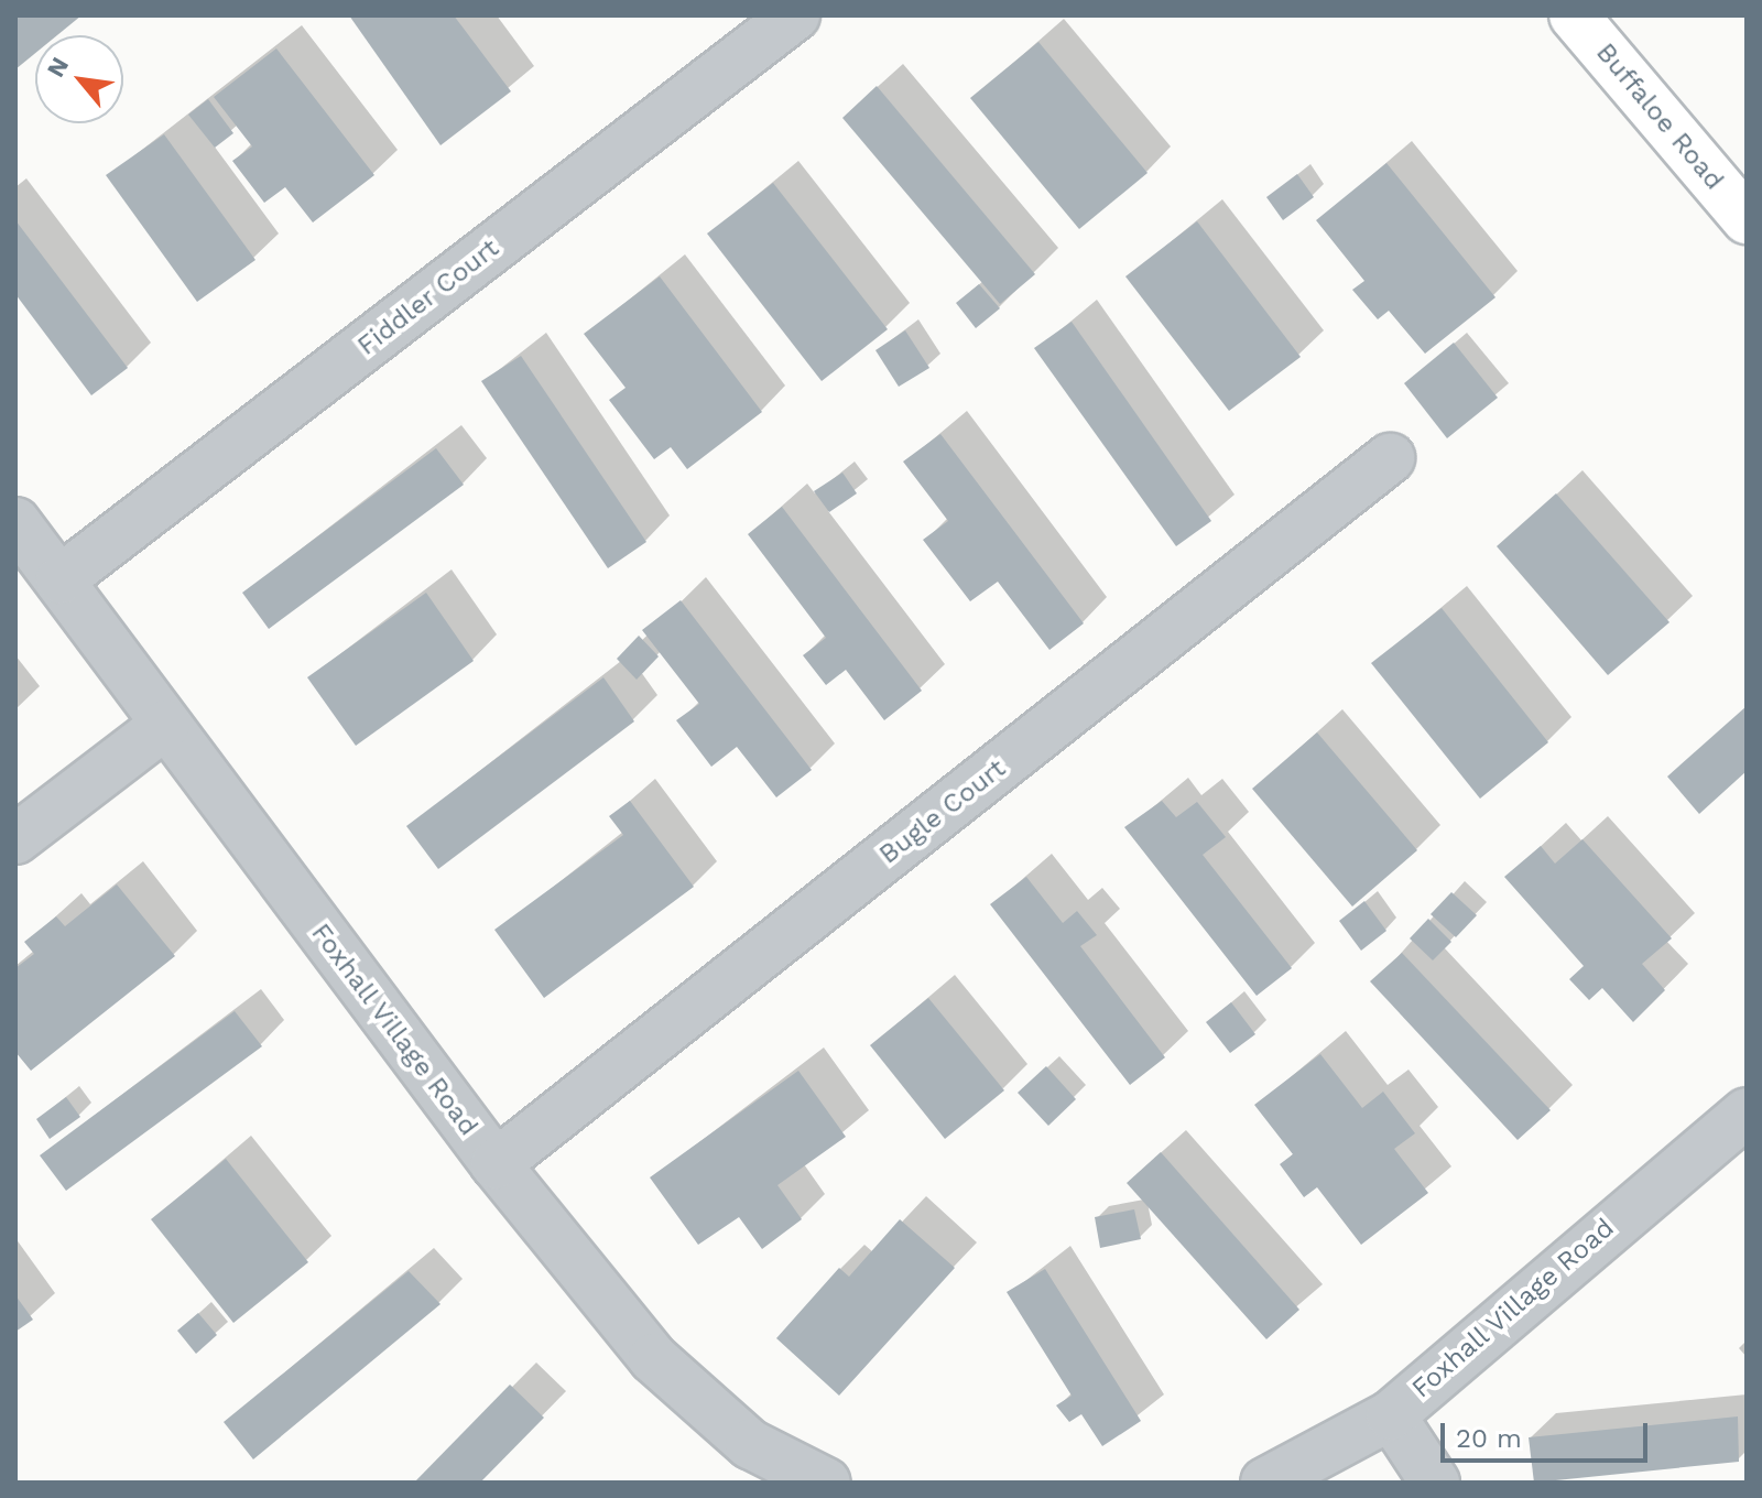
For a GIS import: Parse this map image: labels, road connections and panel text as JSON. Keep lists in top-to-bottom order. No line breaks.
{"streets":{"main road":["Buffaloe Road"],"street":["Fiddler Court","Bugle Court","Foxhall Village Road"]},"crossings":[["Fiddler Court","Foxhall Village Road"],["Bugle Court","Foxhall Village Road"]],"scale_bar":"20 m","north":"top left"}
